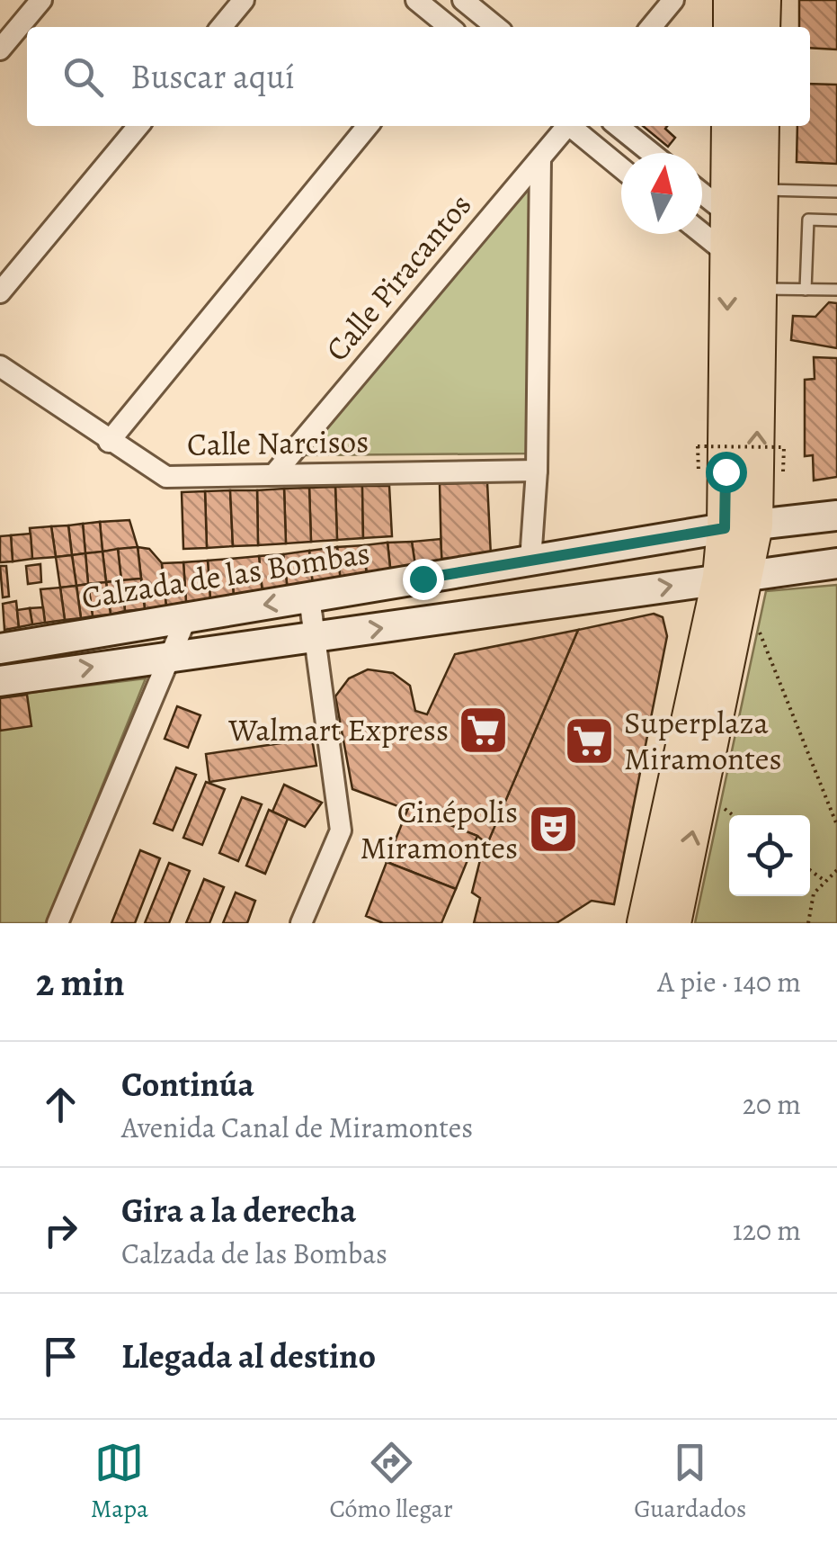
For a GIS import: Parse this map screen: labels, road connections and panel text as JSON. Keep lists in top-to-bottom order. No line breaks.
{"streets":{"main road":["Calzada de las Bombas"],"street":["Calle Piracantos","Calle Narcisos"]},"crossings":[["Calle Piracantos","Calle Narcisos"]],"places":{"supermarket":["Walmart Express","Superplaza Miramontes"],"theatre":["Cinépolis Miramontes"]},"north":"top","page":{"search":"Buscar aquí","heading":["2 min","A pie · 140 m"],"list":[["Continúa","Avenida Canal de Miramontes","20 m"],["Gira a la derecha","Calzada de las Bombas","120 m"],"Llegada al destino"],"nav":["Mapa","Cómo llegar","Guardados"]}}
